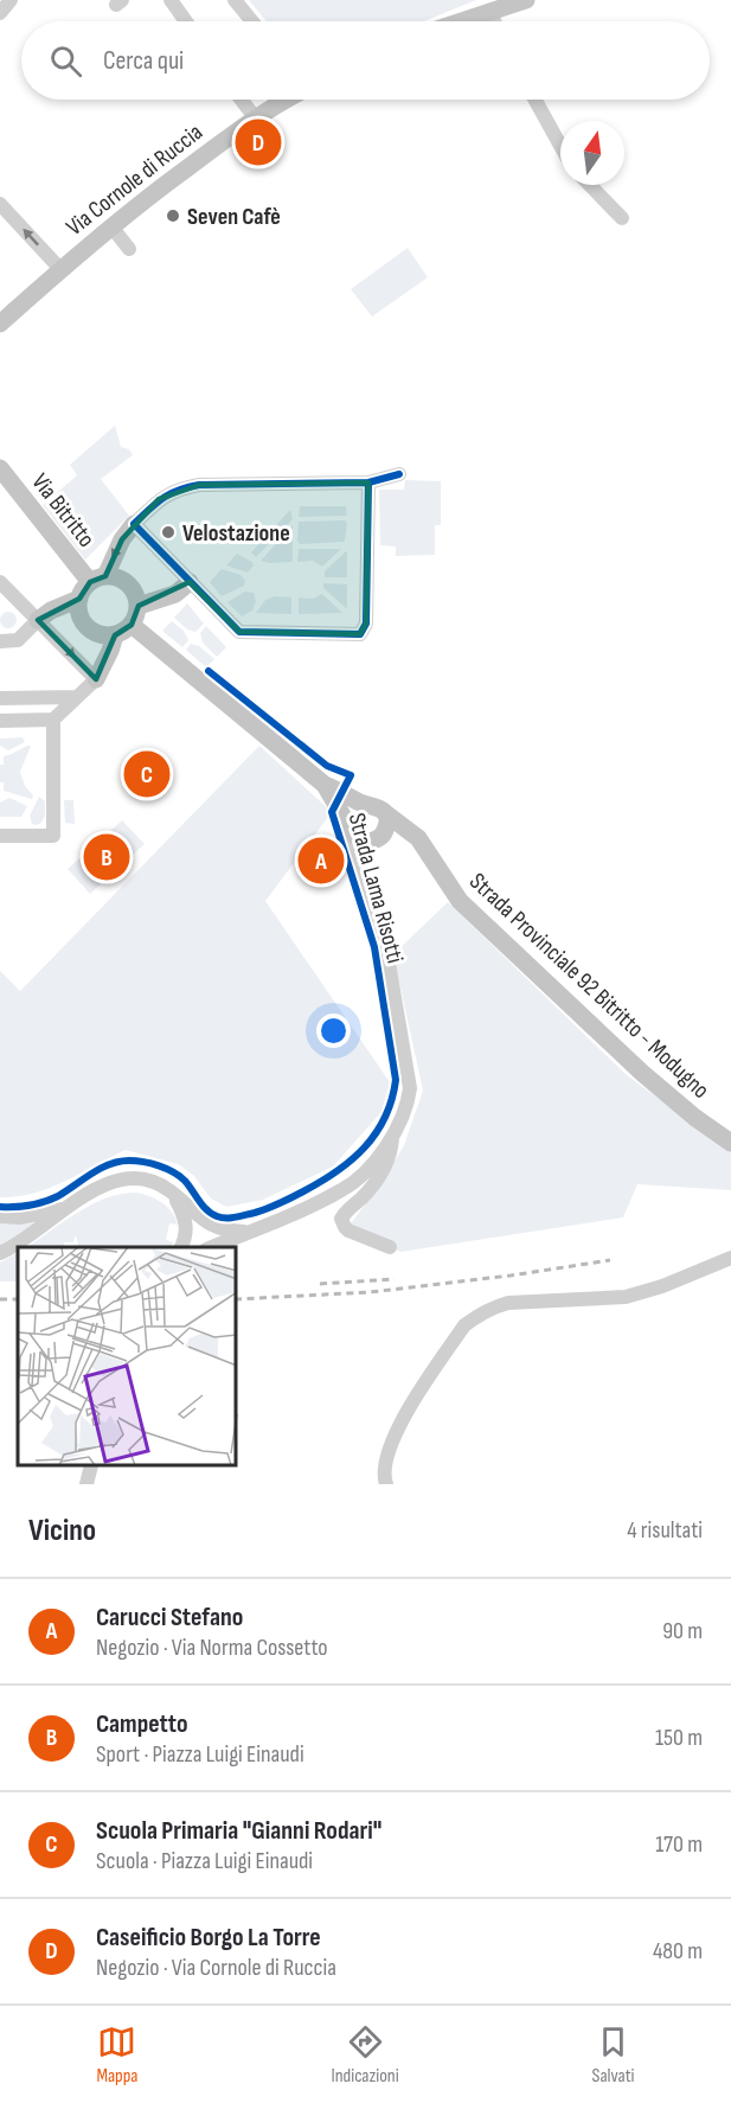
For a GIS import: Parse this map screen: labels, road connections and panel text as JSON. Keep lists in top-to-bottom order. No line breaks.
{"streets":{"main road":["Via Cornole di Ruccia","Via Bitritto","Strada Provinciale 92 Bitritto - Modugno"],"cycle path":["Strada Lama Risotti"]},"places":["Seven Cafè","Velostazione"],"north":"top","page":{"search":"Cerca qui","pins":["D","C","B","A"],"heading":["Vicino","4 risultati"],"list":[{"mark":"A","name":"Carucci Stefano","note":"Negozio · Via Norma Cossetto","value":"90 m"},{"mark":"B","name":"Campetto","note":"Sport · Piazza Luigi Einaudi","value":"150 m"},{"mark":"C","name":"Scuola Primaria \"Gianni Rodari\"","note":"Scuola · Piazza Luigi Einaudi","value":"170 m"},{"mark":"D","name":"Caseificio Borgo La Torre","note":"Negozio · Via Cornole di Ruccia","value":"480 m"}],"nav":["Mappa","Indicazioni","Salvati"]}}
